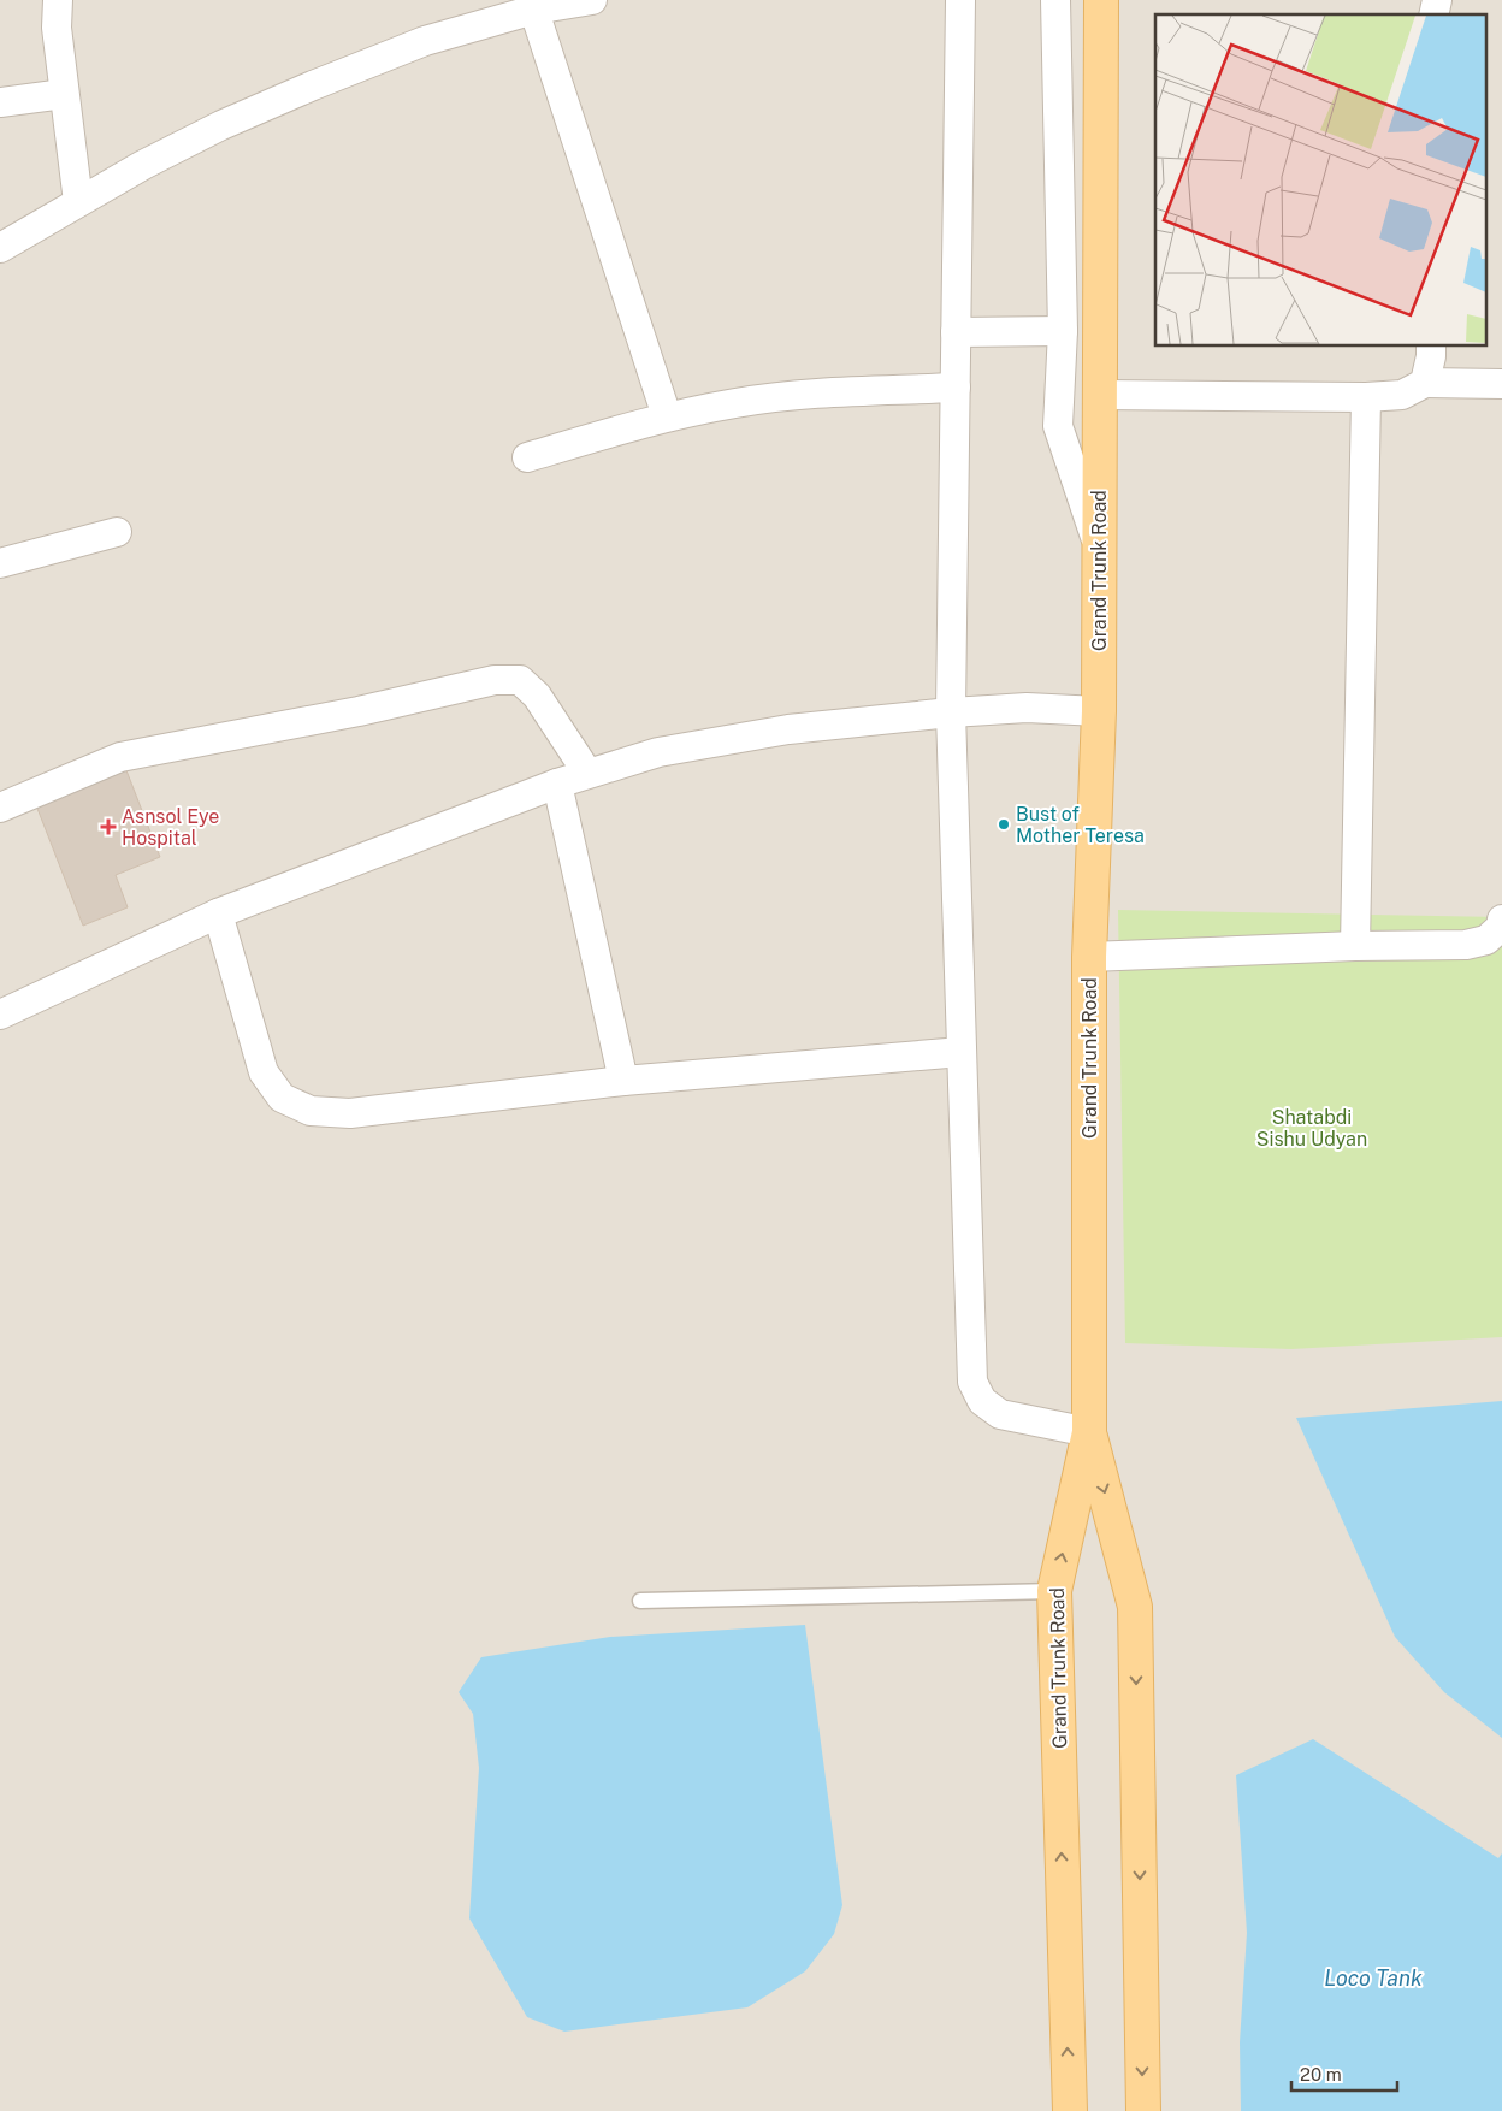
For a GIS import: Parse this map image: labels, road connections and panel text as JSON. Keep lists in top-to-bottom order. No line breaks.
{"streets":{"main road":["Grand Trunk Road"]},"water":["Loco Tank"],"parks":["Shatabdi Sishu Udyan"],"places":{"other":["Bust of Mother Teresa"],"health":["Asnsol Eye Hospital"]},"scale_bar":"20 m"}
